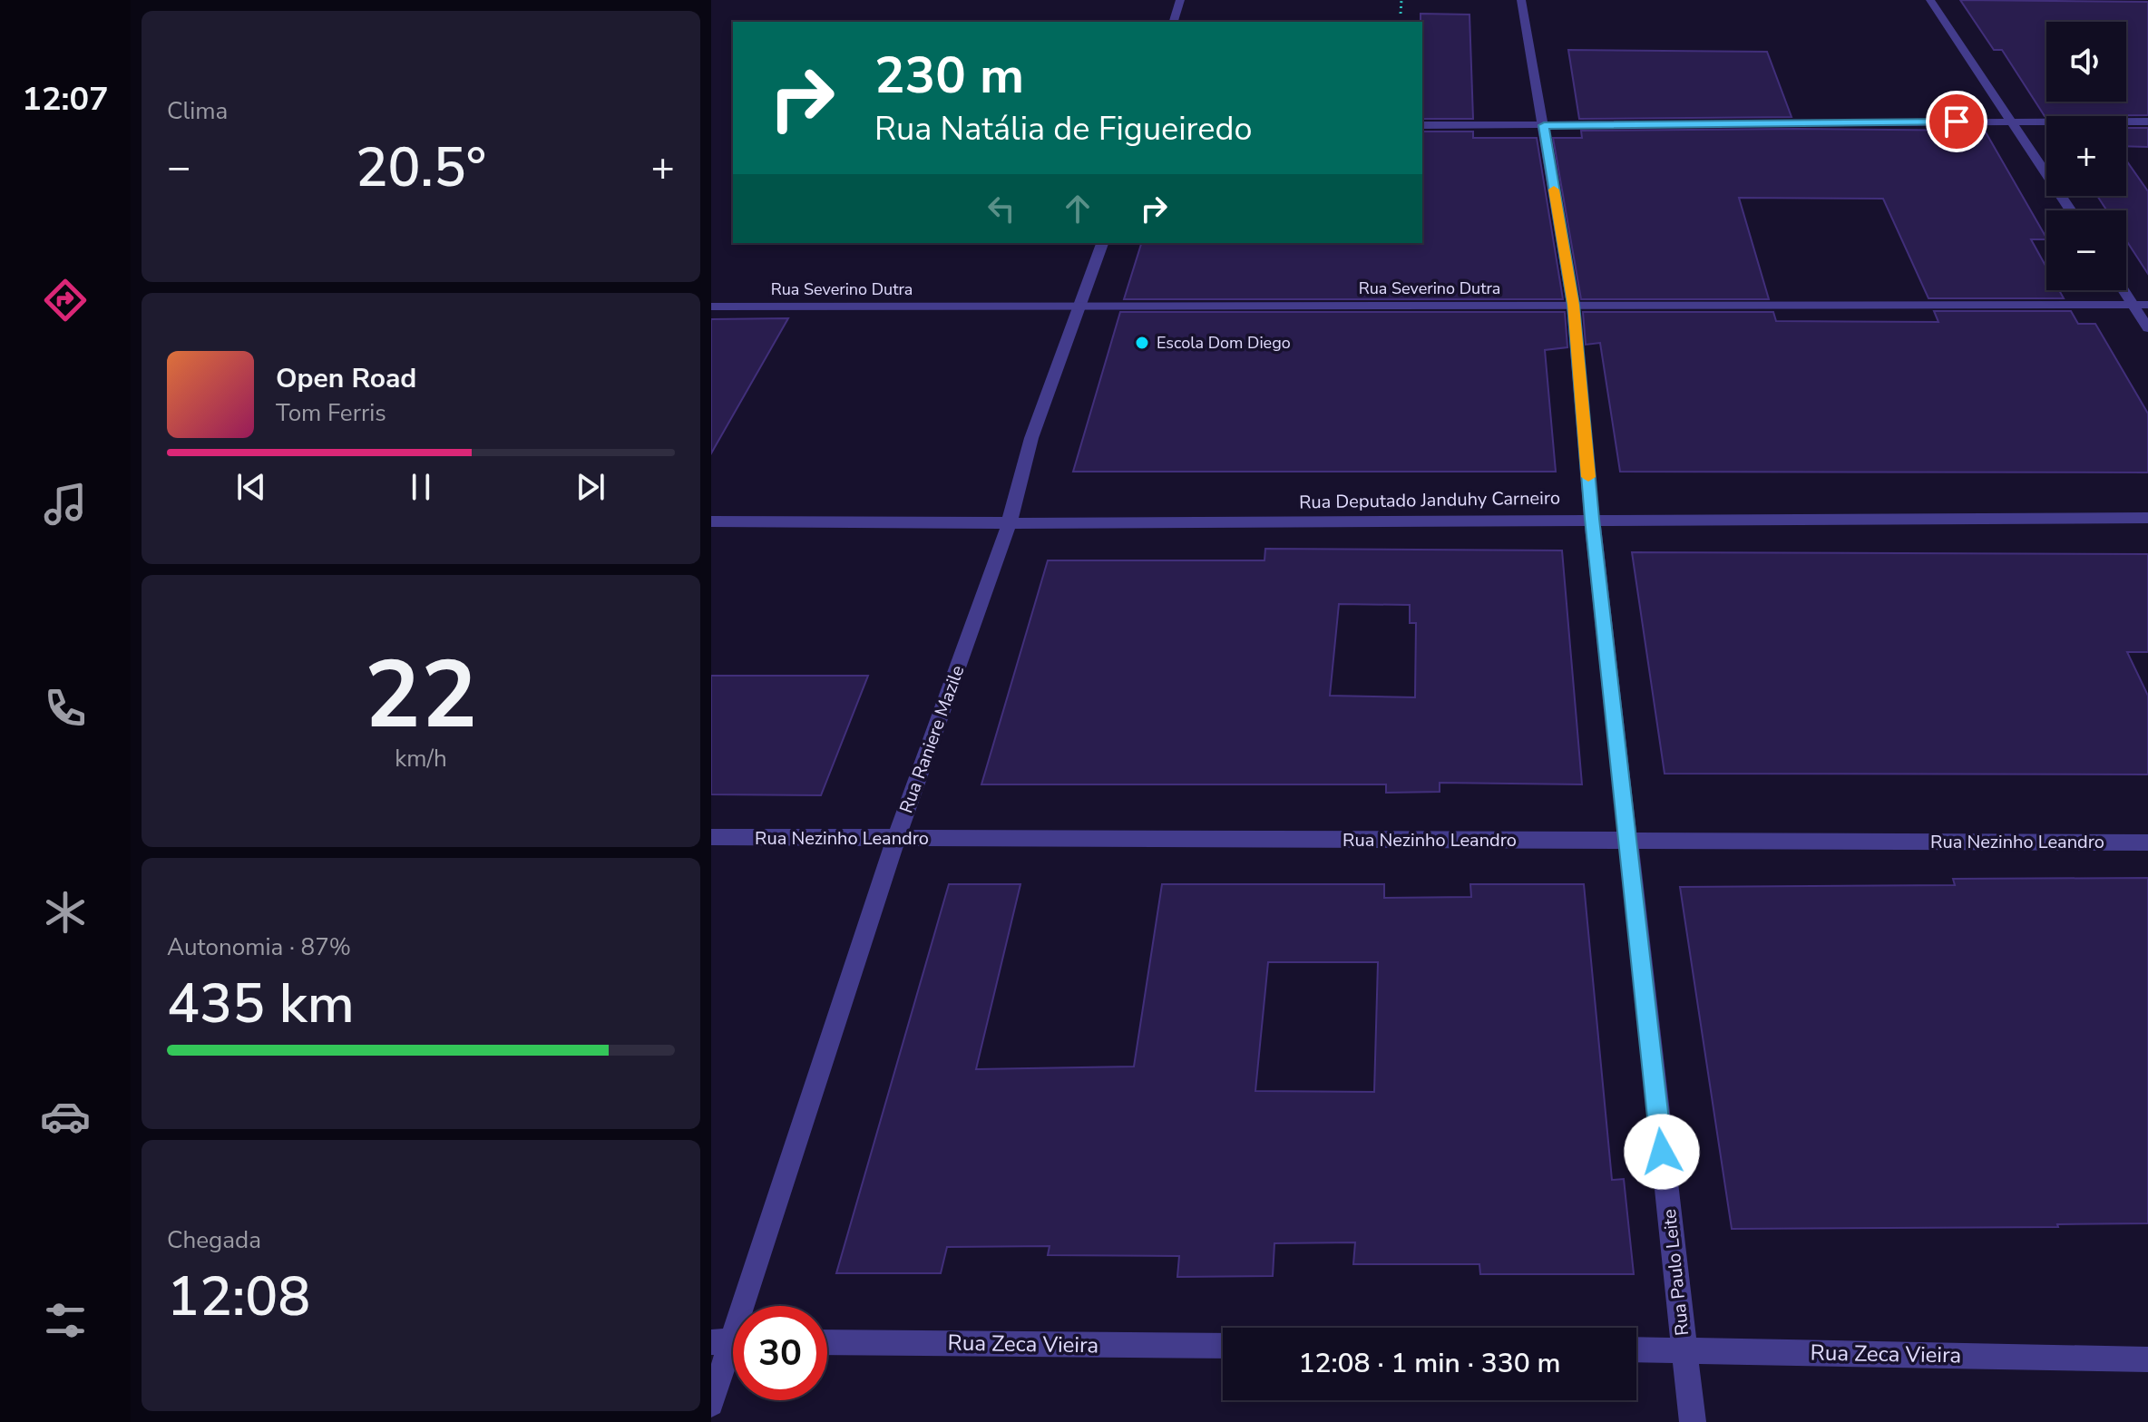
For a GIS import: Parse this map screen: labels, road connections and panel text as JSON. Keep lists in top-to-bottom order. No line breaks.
{"streets":{"street":["Rua Severino Dutra","Rua Deputado Janduhy Carneiro","Rua Raniere Mazile","Rua Nezinho Leandro","Rua Paulo Leite","Rua Zeca Vieira"]},"crossings":[["Rua Severino Dutra","Rua Raniere Mazile"],["Rua Severino Dutra","Rua Paulo Leite"],["Rua Deputado Janduhy Carneiro","Rua Raniere Mazile"],["Rua Deputado Janduhy Carneiro","Rua Paulo Leite"],["Rua Raniere Mazile","Rua Nezinho Leandro"],["Rua Nezinho Leandro","Rua Paulo Leite"],["Rua Paulo Leite","Rua Zeca Vieira"]],"places":["Escola Dom Diego"],"page":{"tabs":"12:07","tile":["Clima",["22","km/h"],["Autonomia · 87%","435 km"],["Chegada","12:08"]],"map_buttons":["+","−"],"turn":["230 m","Rua Natália de Figueiredo"],"heat":["−","20.5°","+"],"song":["Open Road","Tom Ferris"],"limit":"30","trip":"12:08 · 1 min · 330 m"}}
